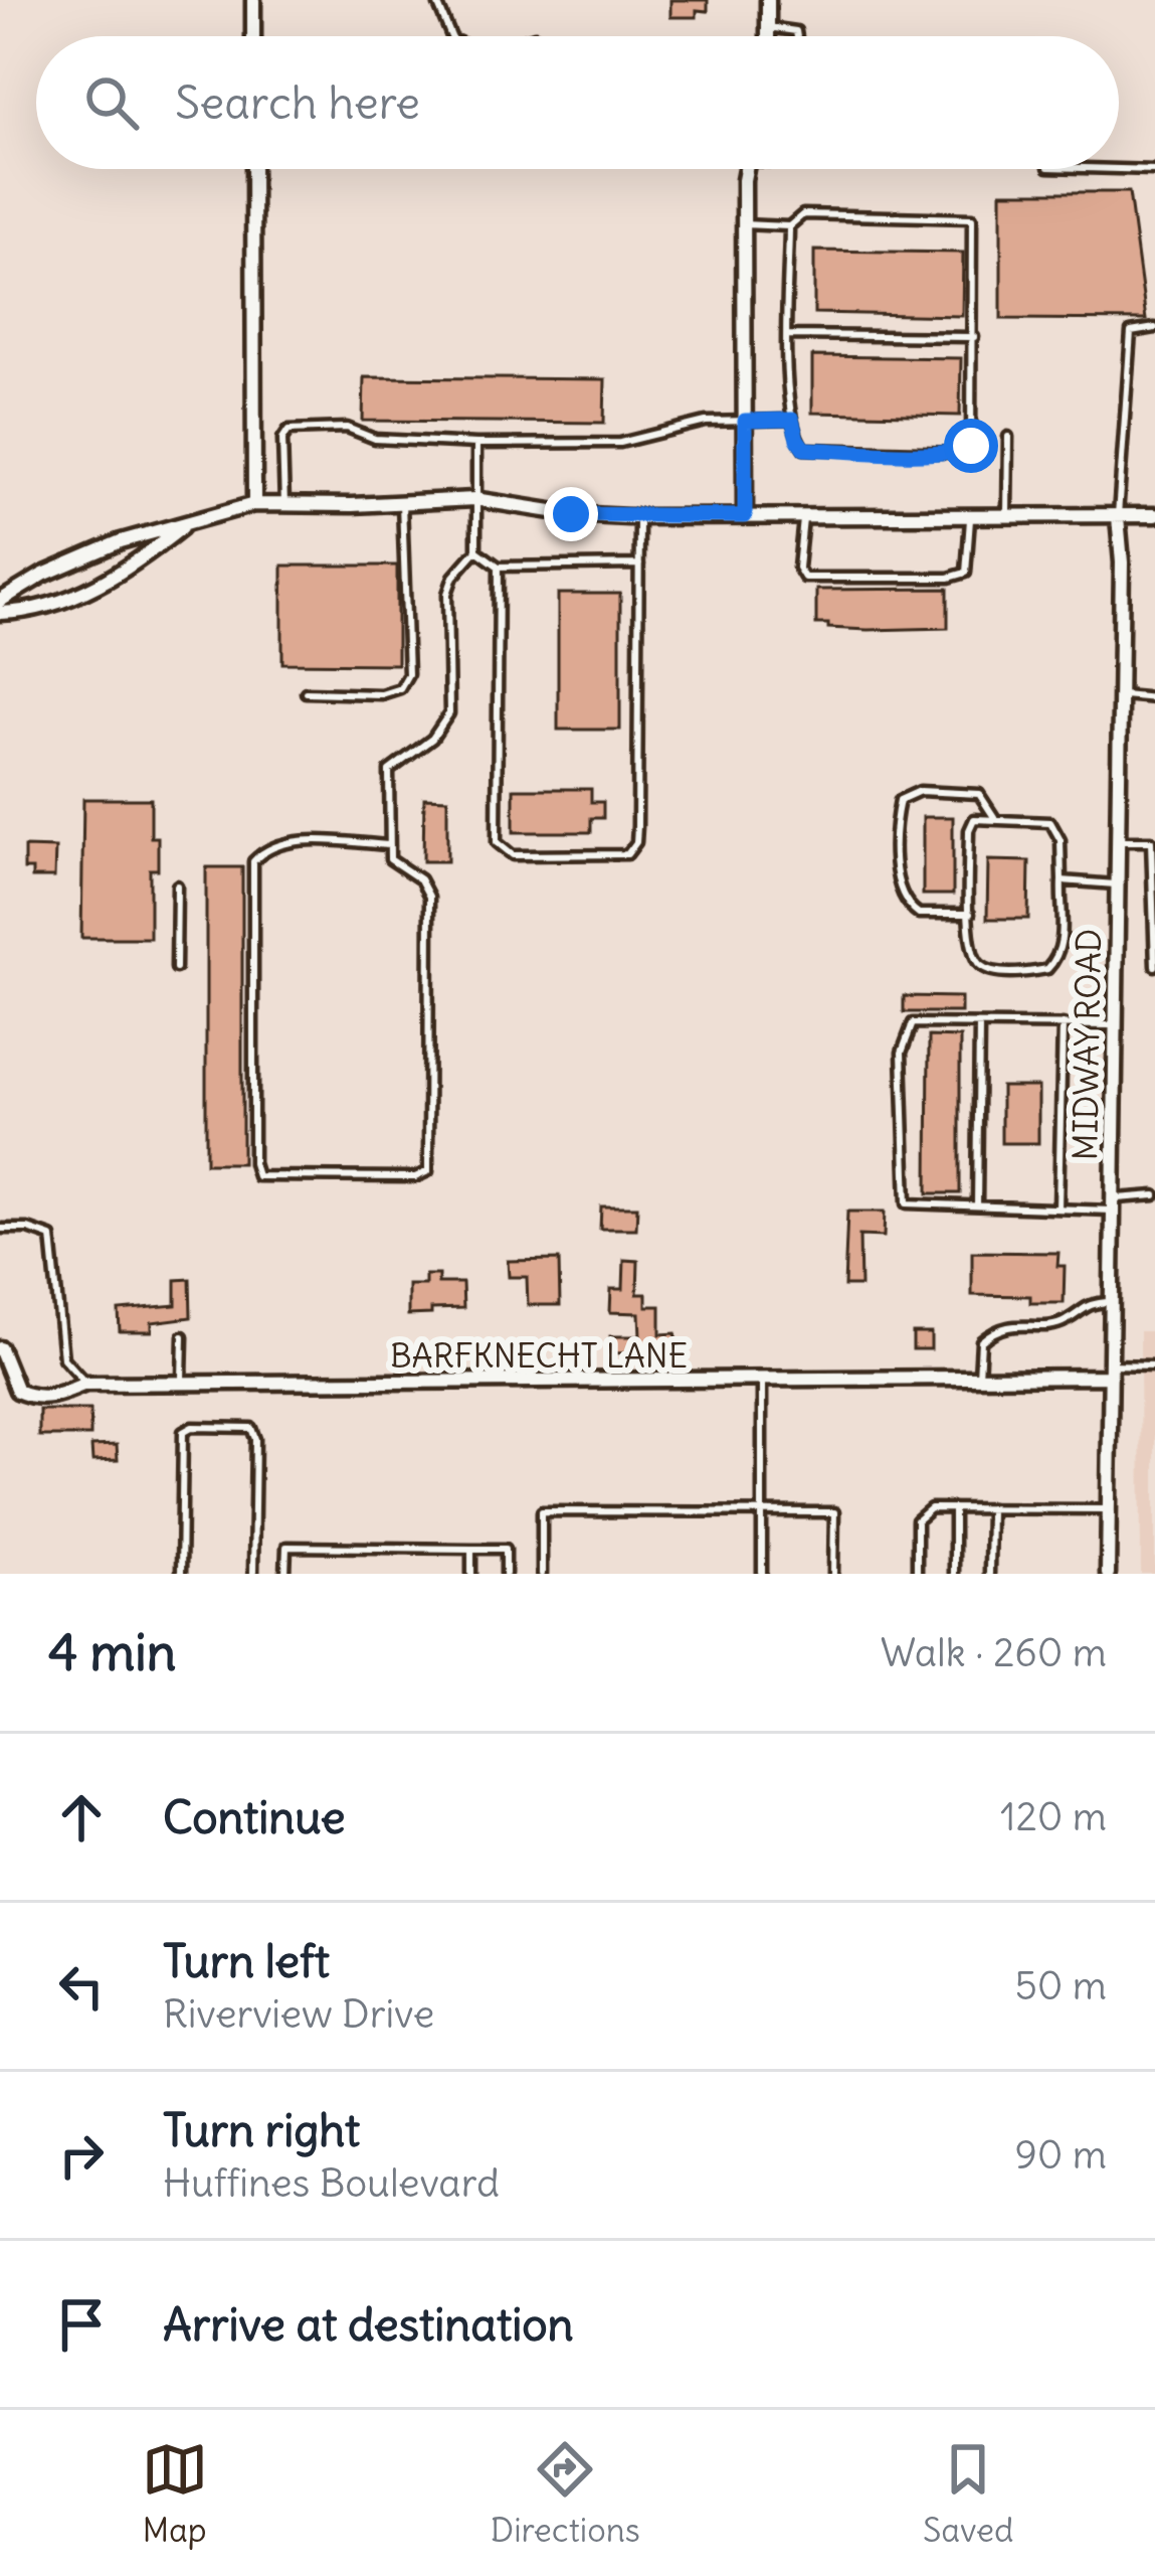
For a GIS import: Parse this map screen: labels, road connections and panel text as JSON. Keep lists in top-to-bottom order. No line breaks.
{"streets":{"street":["MIDWAY ROAD","BARFKNECHT LANE"]},"crossings":[["MIDWAY ROAD","BARFKNECHT LANE"]],"page":{"search":"Search here","heading":["4 min","Walk · 260 m"],"list":[["Continue","120 m"],["Turn left","Riverview Drive","50 m"],["Turn right","Huffines Boulevard","90 m"],"Arrive at destination"],"nav":["Map","Directions","Saved"]}}
